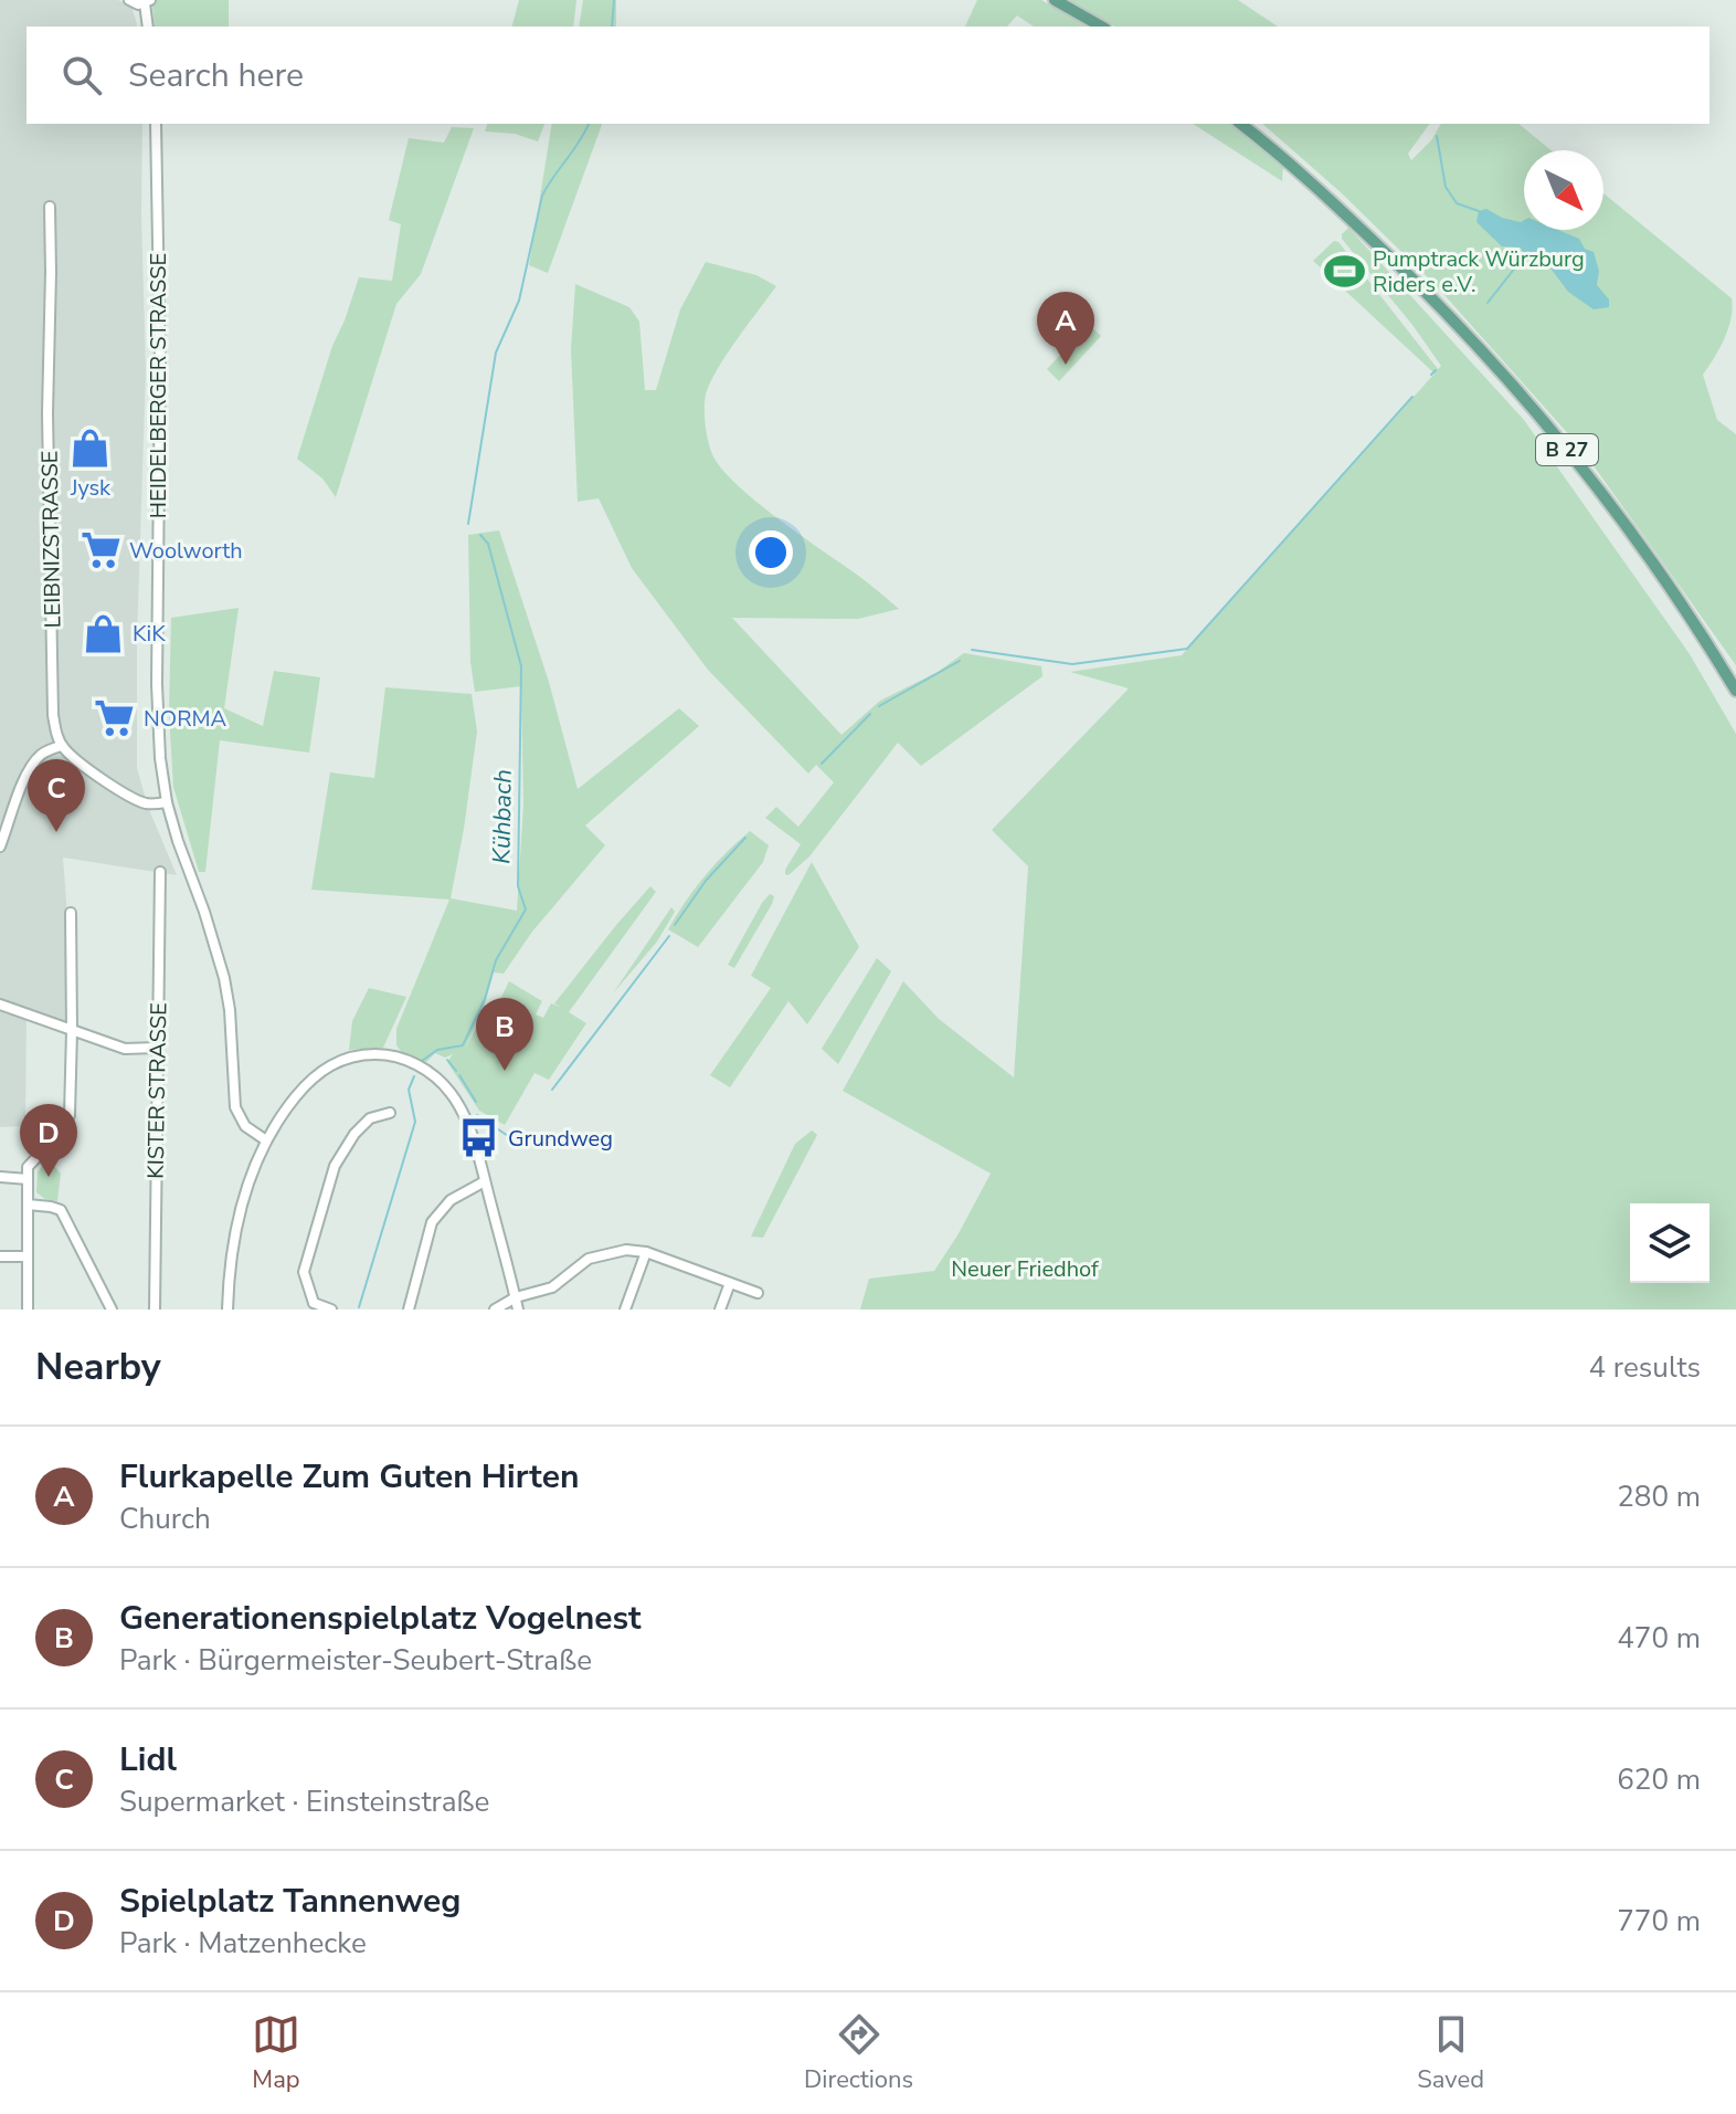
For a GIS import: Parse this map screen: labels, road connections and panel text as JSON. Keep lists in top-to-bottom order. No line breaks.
{"streets":{"main road":["B 27"],"street":["HEIDELBERGER STRASSE","LEIBNIZSTRASSE","KISTER STRASSE"]},"water":["Kühbach"],"parks":["Neuer Friedhof"],"places":{"sports":["Pumptrack Würzburg Riders e.V."],"shop":["Jysk","KiK"],"supermarket":["Woolworth","NORMA"],"bus stop":["Grundweg"]},"north":"bottom right","page":{"search":"Search here","pins":["A","C","B","D"],"heading":["Nearby","4 results"],"list":[{"mark":"A","name":"Flurkapelle Zum Guten Hirten","note":"Church","value":"280 m"},{"mark":"B","name":"Generationenspielplatz Vogelnest","note":"Park · Bürgermeister-Seubert-Straße","value":"470 m"},{"mark":"C","name":"Lidl","note":"Supermarket · Einsteinstraße","value":"620 m"},{"mark":"D","name":"Spielplatz Tannenweg","note":"Park · Matzenhecke","value":"770 m"}],"nav":["Map","Directions","Saved"]}}
